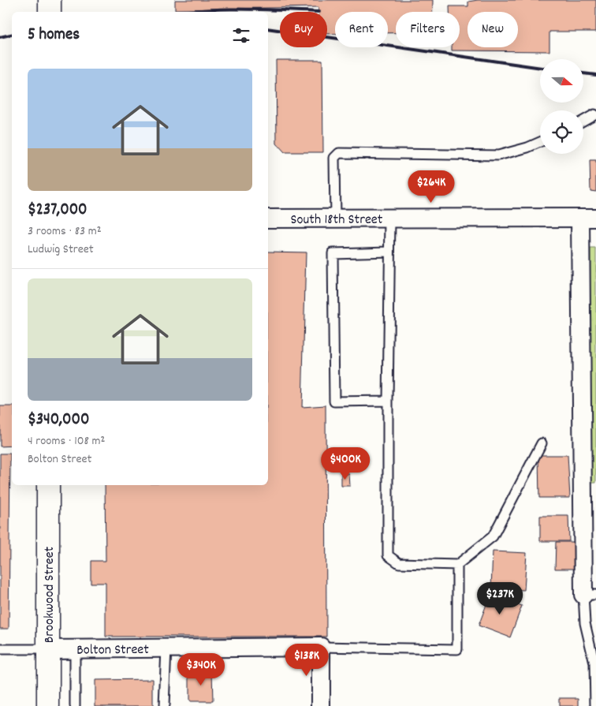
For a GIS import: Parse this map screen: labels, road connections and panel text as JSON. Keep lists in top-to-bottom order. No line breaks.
{"streets":{"street":["South 18th Street","Brookwood Street","Bolton Street"]},"crossings":[["Brookwood Street","Bolton Street"]],"north":"right","page":{"chip":["Buy","Rent","Filters","New"],"heading":"5 homes","list":[{"name":"$237,000","note":"3 rooms · 83 m² · Ludwig Street"},{"name":"$340,000","note":"4 rooms · 108 m² · Bolton Street"}],"price":["$264K","$400K","$237K","$138K","$340K"]}}
